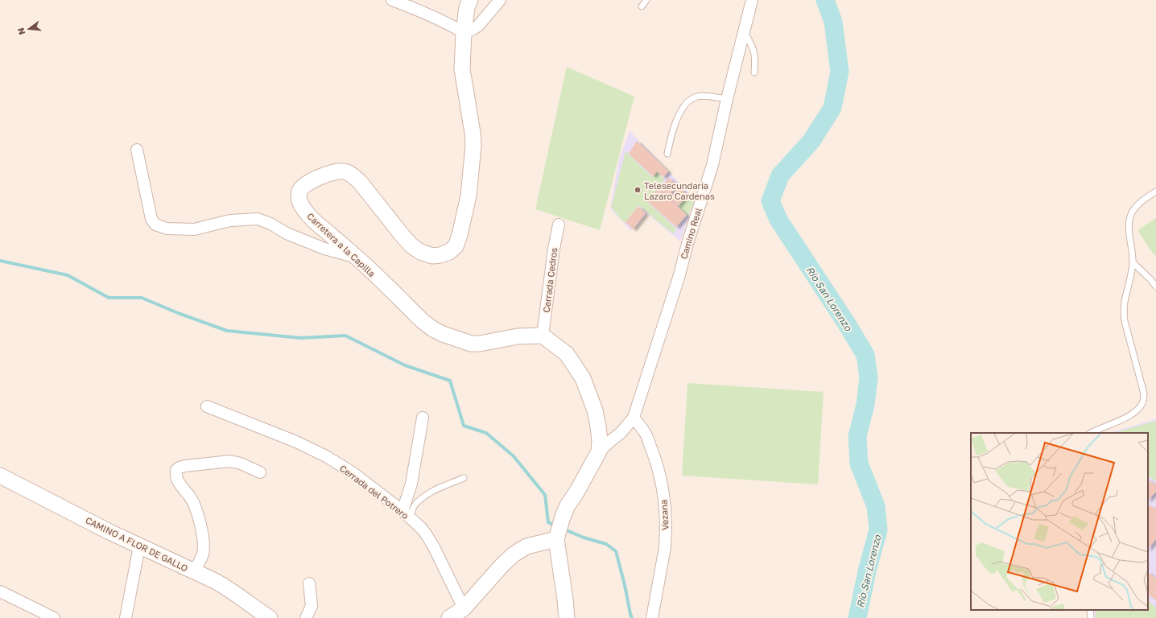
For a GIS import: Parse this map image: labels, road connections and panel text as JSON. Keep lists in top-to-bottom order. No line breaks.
{"streets":{"street":["Camino Real","Carretera a la Capilla","Cerrada Cedros","Cerrada del Potrero","Vezana","CAMINO A FLOR DE GALLO"]},"crossings":[["Camino Real","Vezana"],["Carretera a la Capilla","Cerrada Cedros"]],"water":["Río San Lorenzo"],"places":["Telesecundaria Lazaro Cardenas"],"north":"left"}
